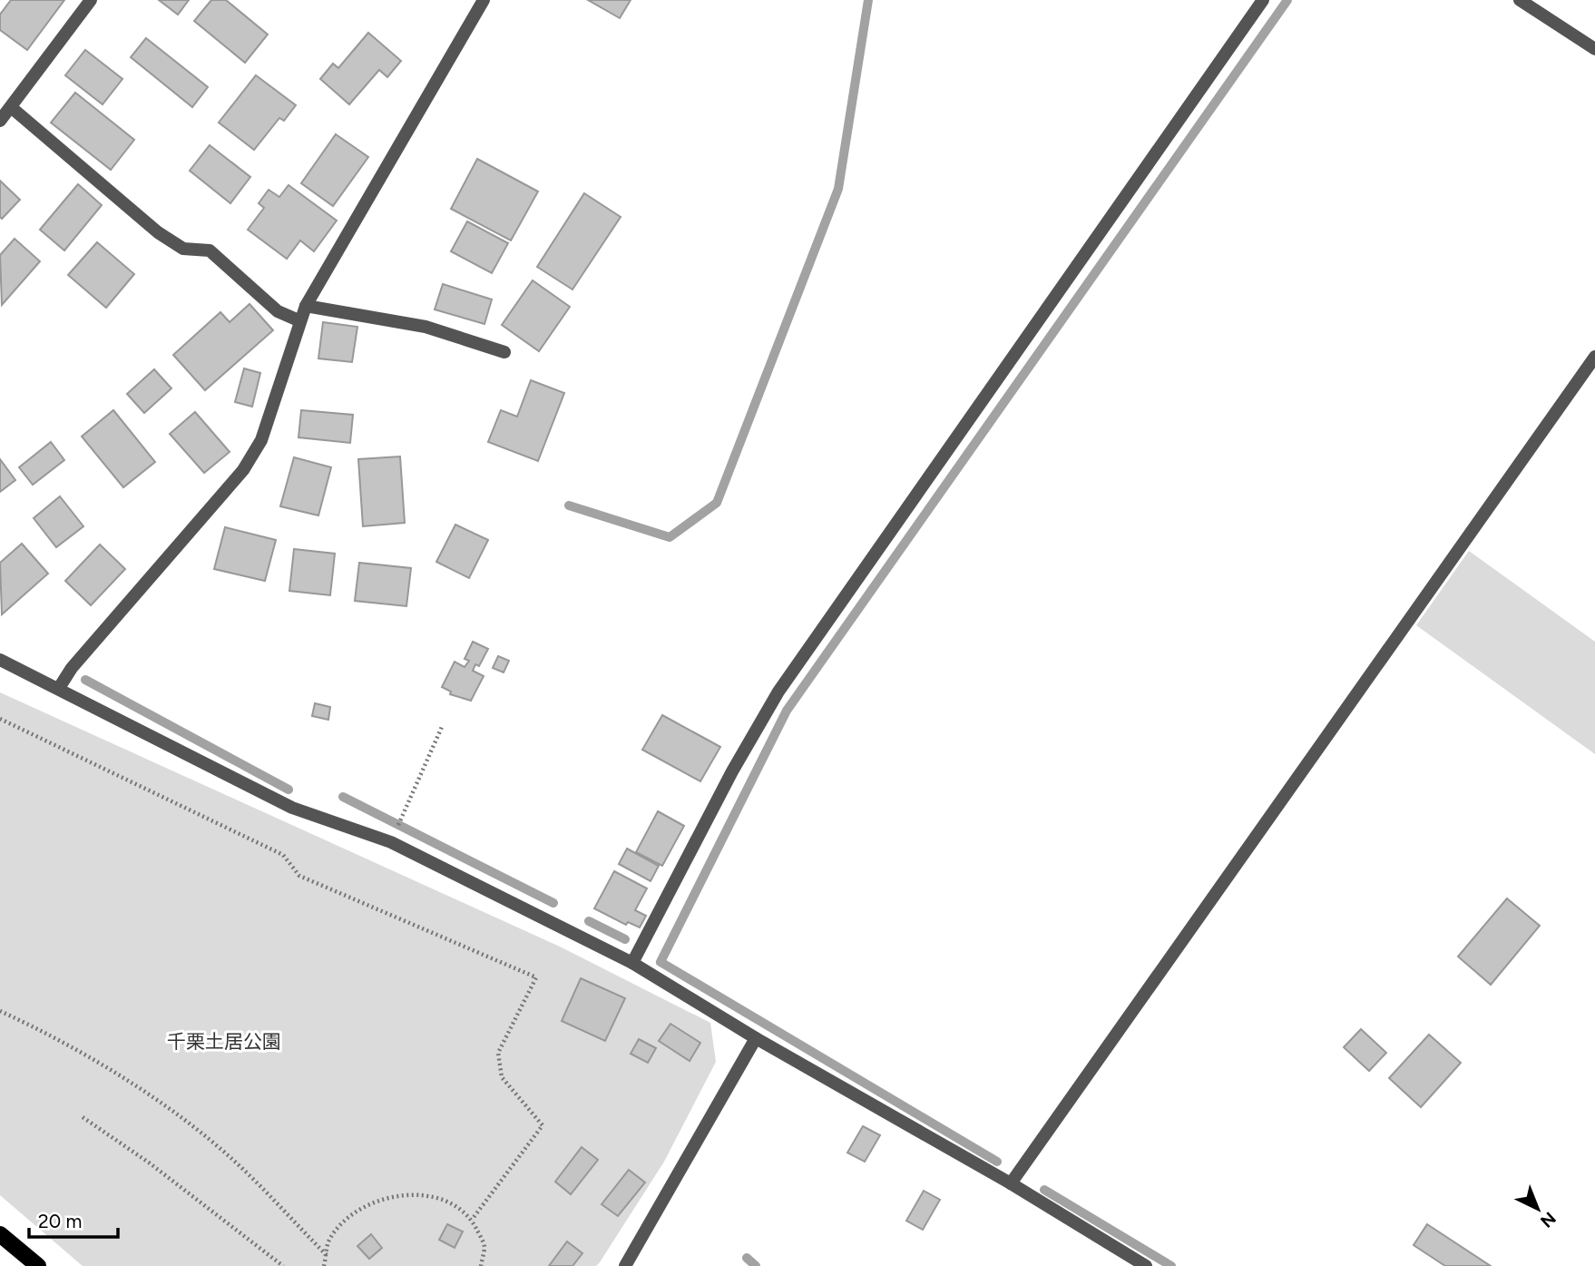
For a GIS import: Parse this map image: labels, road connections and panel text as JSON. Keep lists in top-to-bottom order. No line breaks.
{"parks":["千栗土居公園"],"scale_bar":"20 m","north":"bottom right"}
